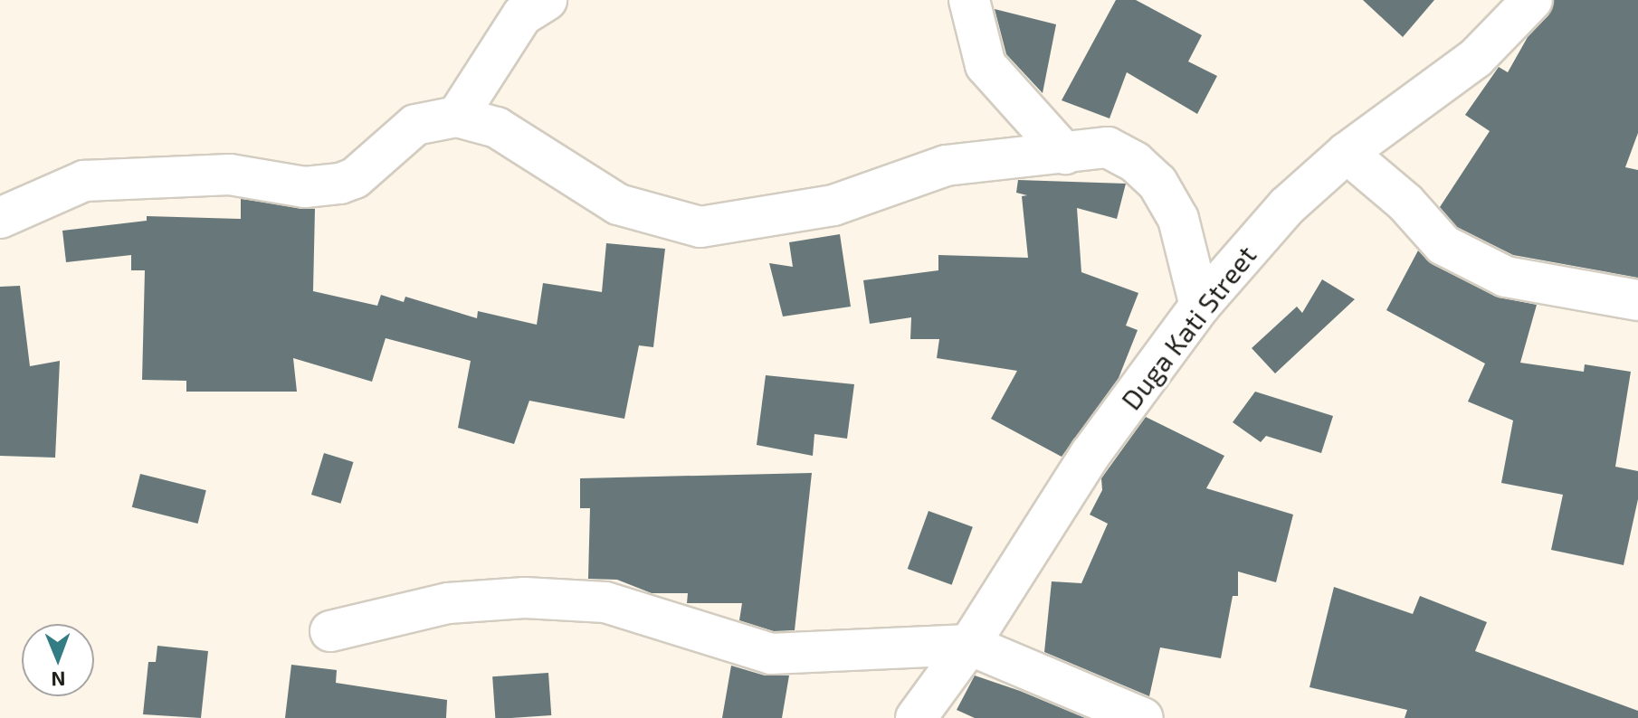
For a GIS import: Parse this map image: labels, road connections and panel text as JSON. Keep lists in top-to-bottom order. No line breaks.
{"streets":{"street":["Duga Kati Street"]},"north":"bottom"}
